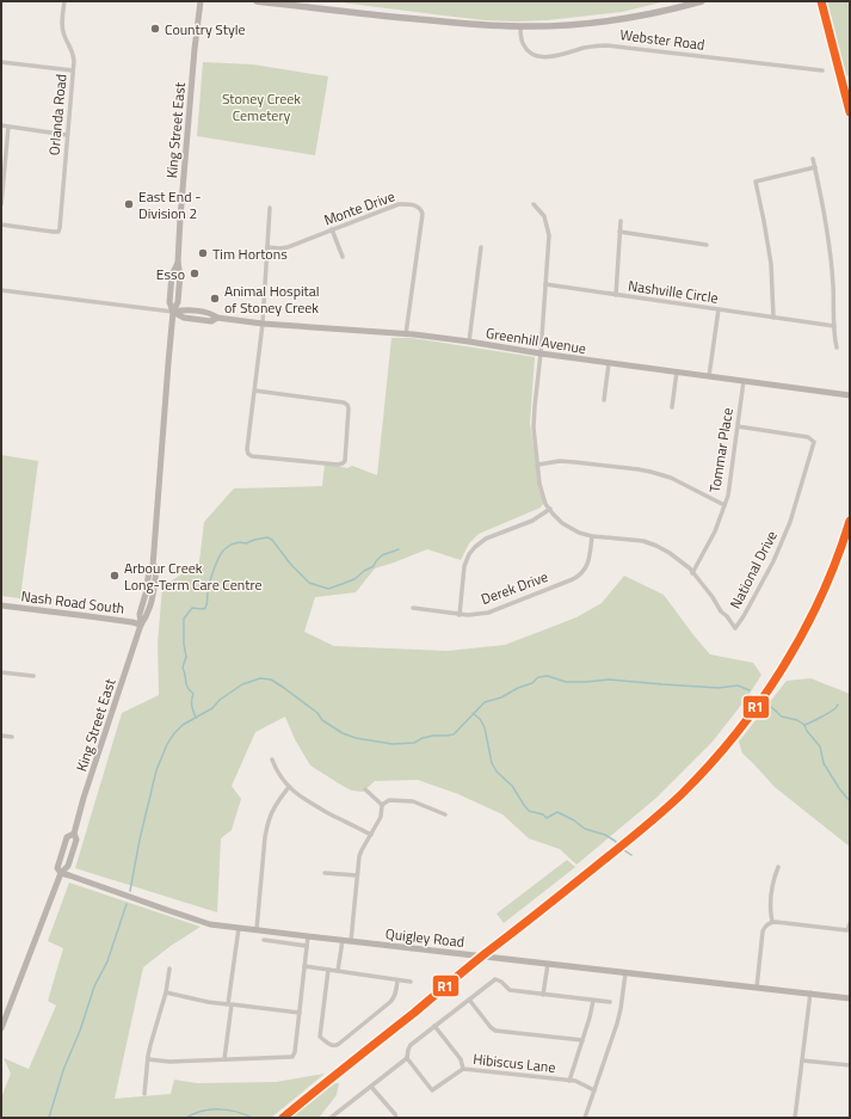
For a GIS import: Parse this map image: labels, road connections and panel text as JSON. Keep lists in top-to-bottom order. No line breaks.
{"streets":{"street":["Webster Road","Orlanda Road","King Street East","Monte Drive","Nashville Circle","Greenhill Avenue","Tommar Place","National Drive","Derek Drive","Nash Road South","Quigley Road","Hibiscus Lane"]},"crossings":[["King Street East","Greenhill Avenue"],["King Street East","Nash Road South"],["King Street East","Quigley Road"],["Monte Drive","Greenhill Avenue"],["Greenhill Avenue","Tommar Place"],["Greenhill Avenue","National Drive"],["Tommar Place","National Drive"],["National Drive","Derek Drive"]],"parks":["Stoney Creek Cemetery"],"places":["Country Style","East End - Division 2","Tim Hortons","Esso","Animal Hospital of Stoney Creek","Arbour Creek Long-Term Care Centre"],"lines":["transit line R1"]}
